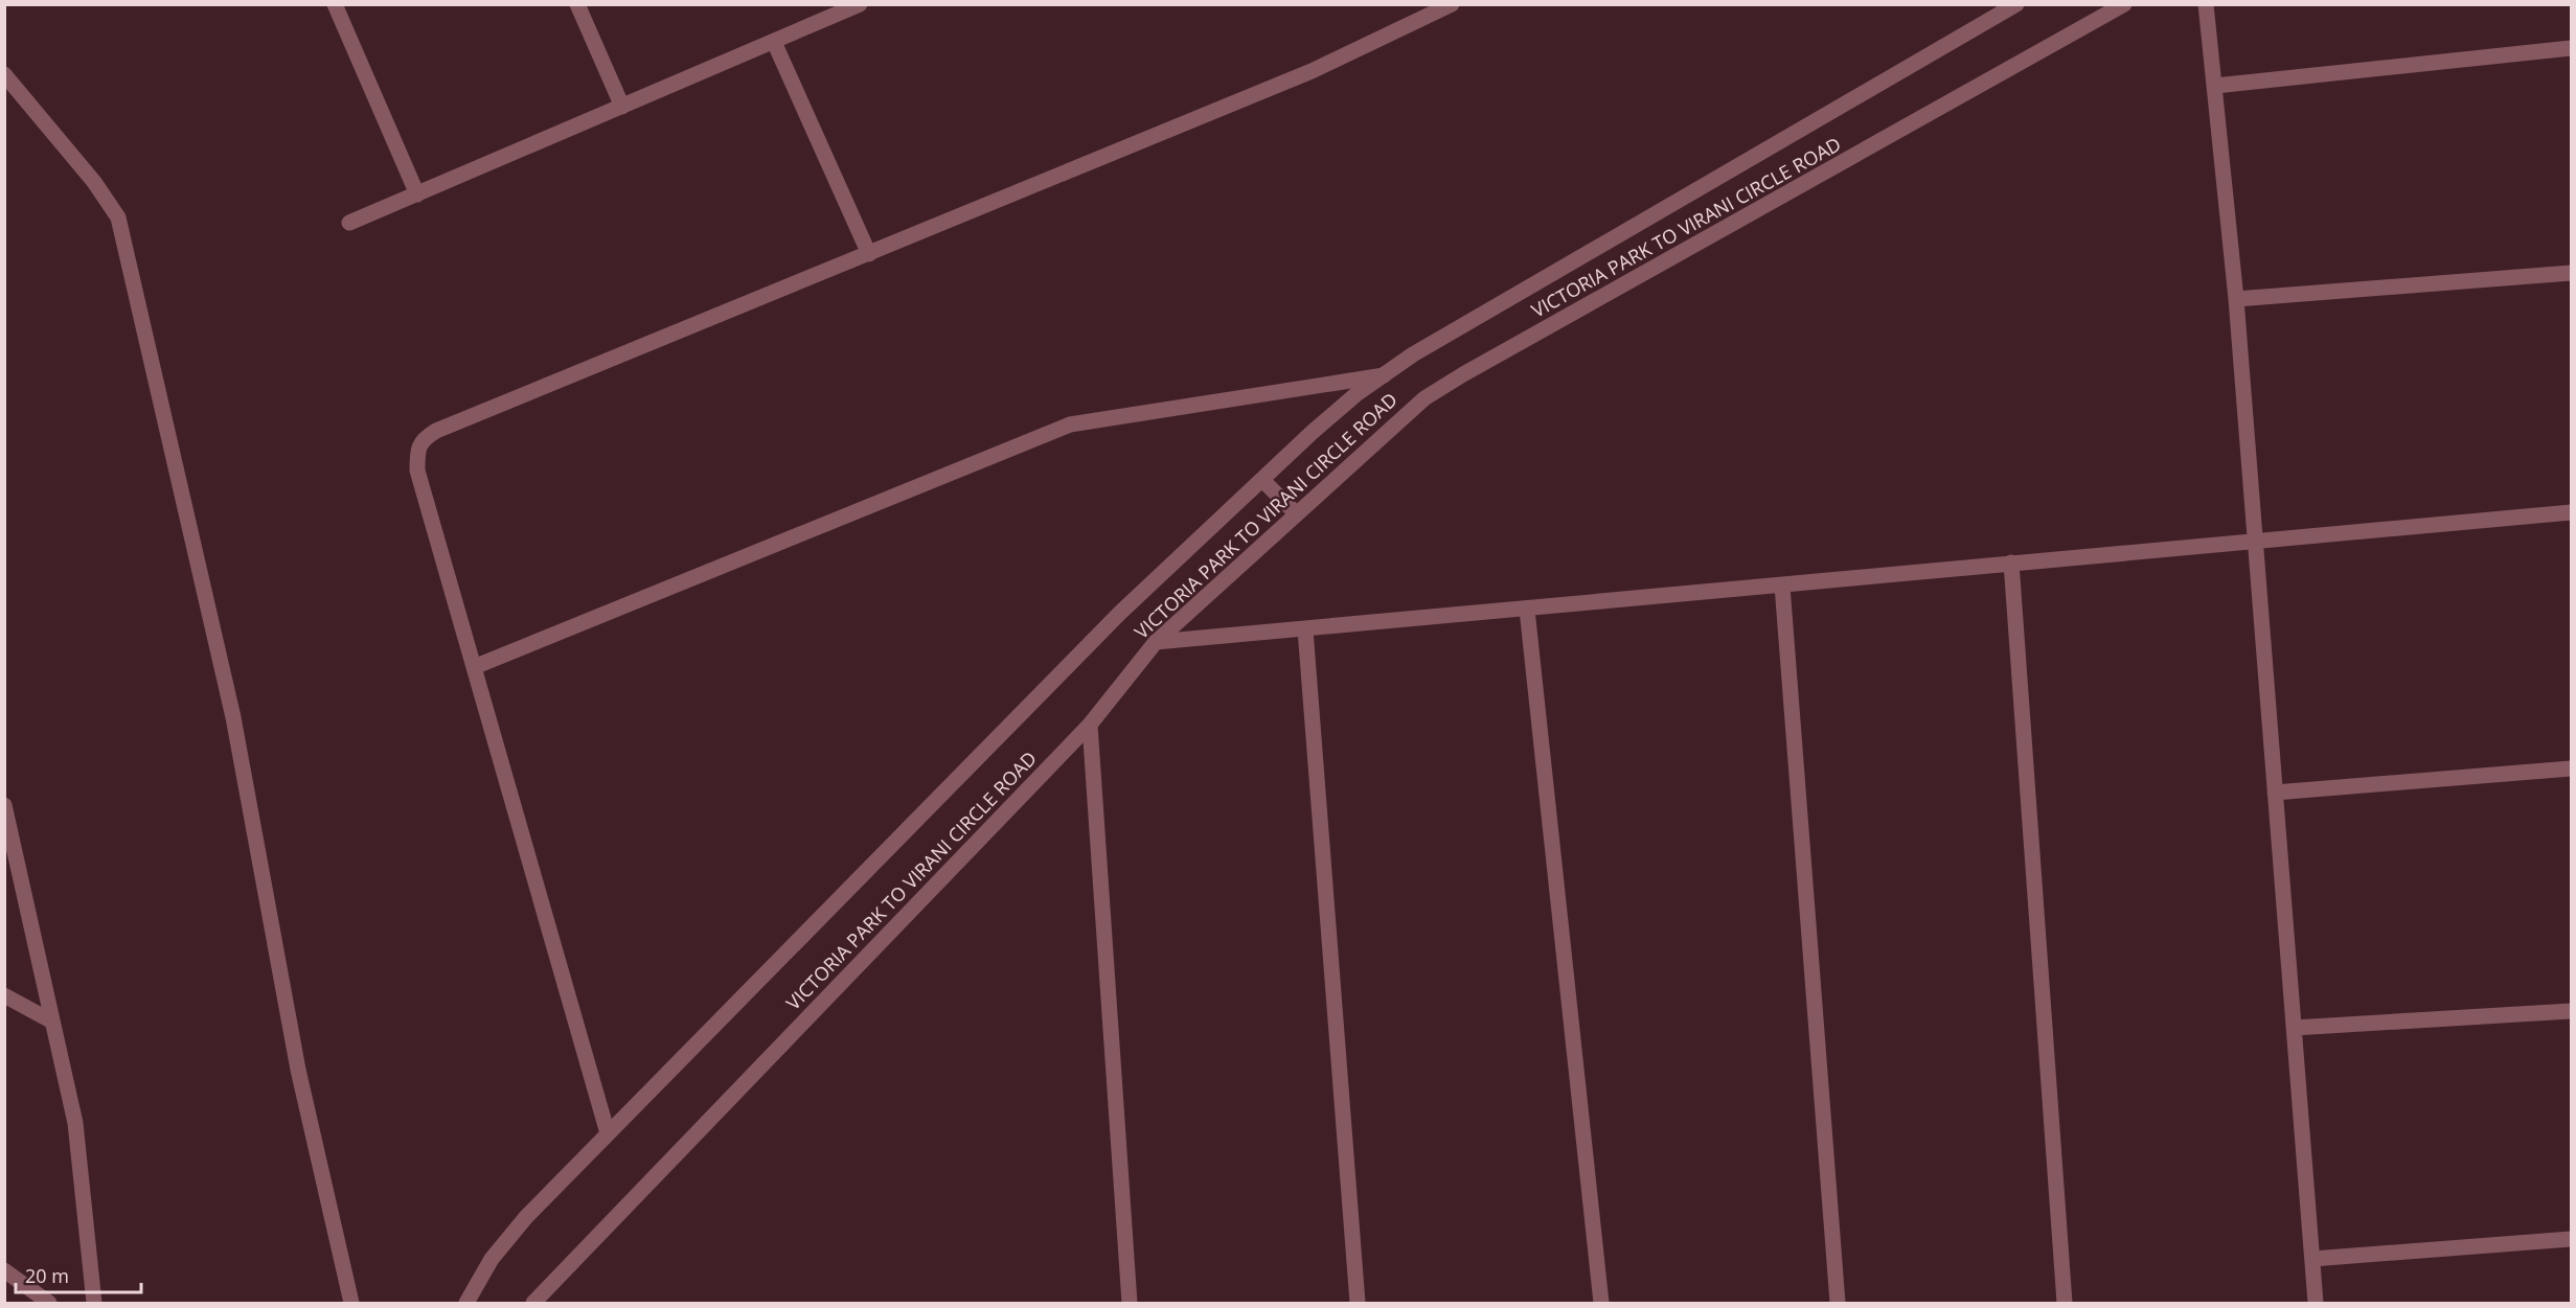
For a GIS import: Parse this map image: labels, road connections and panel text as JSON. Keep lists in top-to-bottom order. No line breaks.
{"streets":{"street":["VICTORIA PARK TO VIRANI CIRCLE ROAD"]},"scale_bar":"20 m"}
